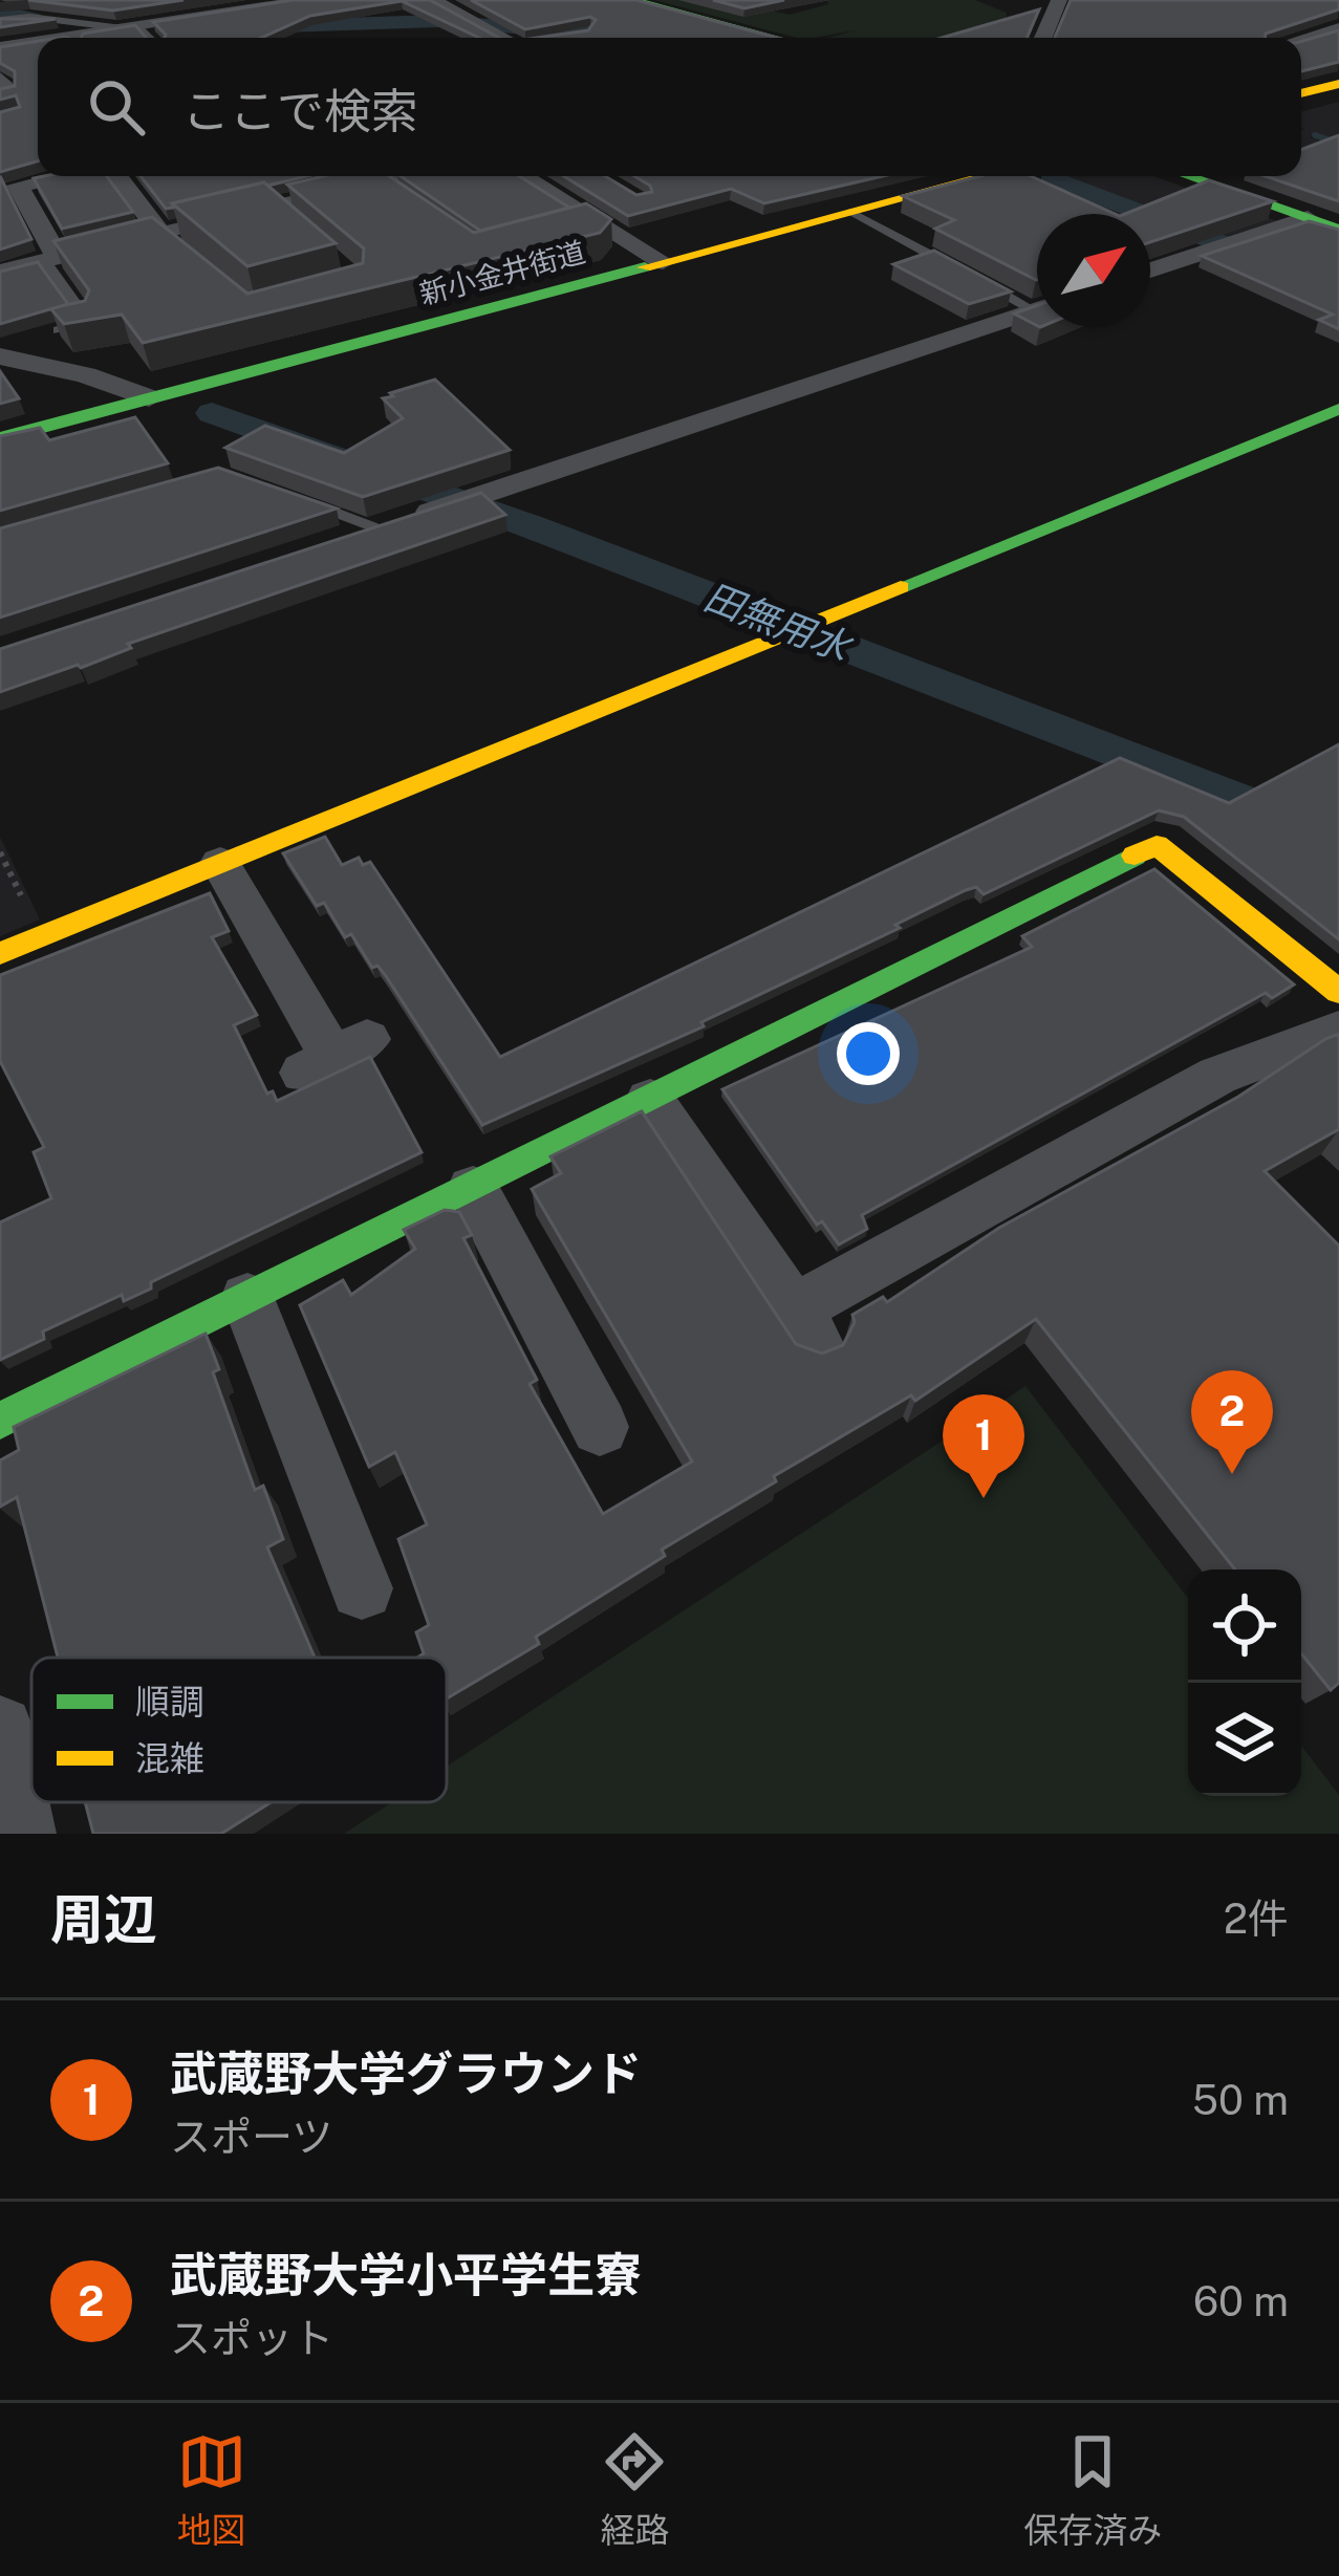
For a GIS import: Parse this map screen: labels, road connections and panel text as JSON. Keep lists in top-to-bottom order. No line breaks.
{"streets":{"street":["新小金井街道"]},"water":["田無用水"],"legend":["順調","混雑"],"north":"top right","page":{"search":"ここで検索","pins":["2","1"],"heading":["周辺","2件"],"list":[{"mark":"1","name":"武蔵野大学グラウンド","note":"スポーツ","value":"50 m"},{"mark":"2","name":"武蔵野大学小平学生寮","note":"スポット","value":"60 m"}],"nav":["地図","経路","保存済み"]}}
